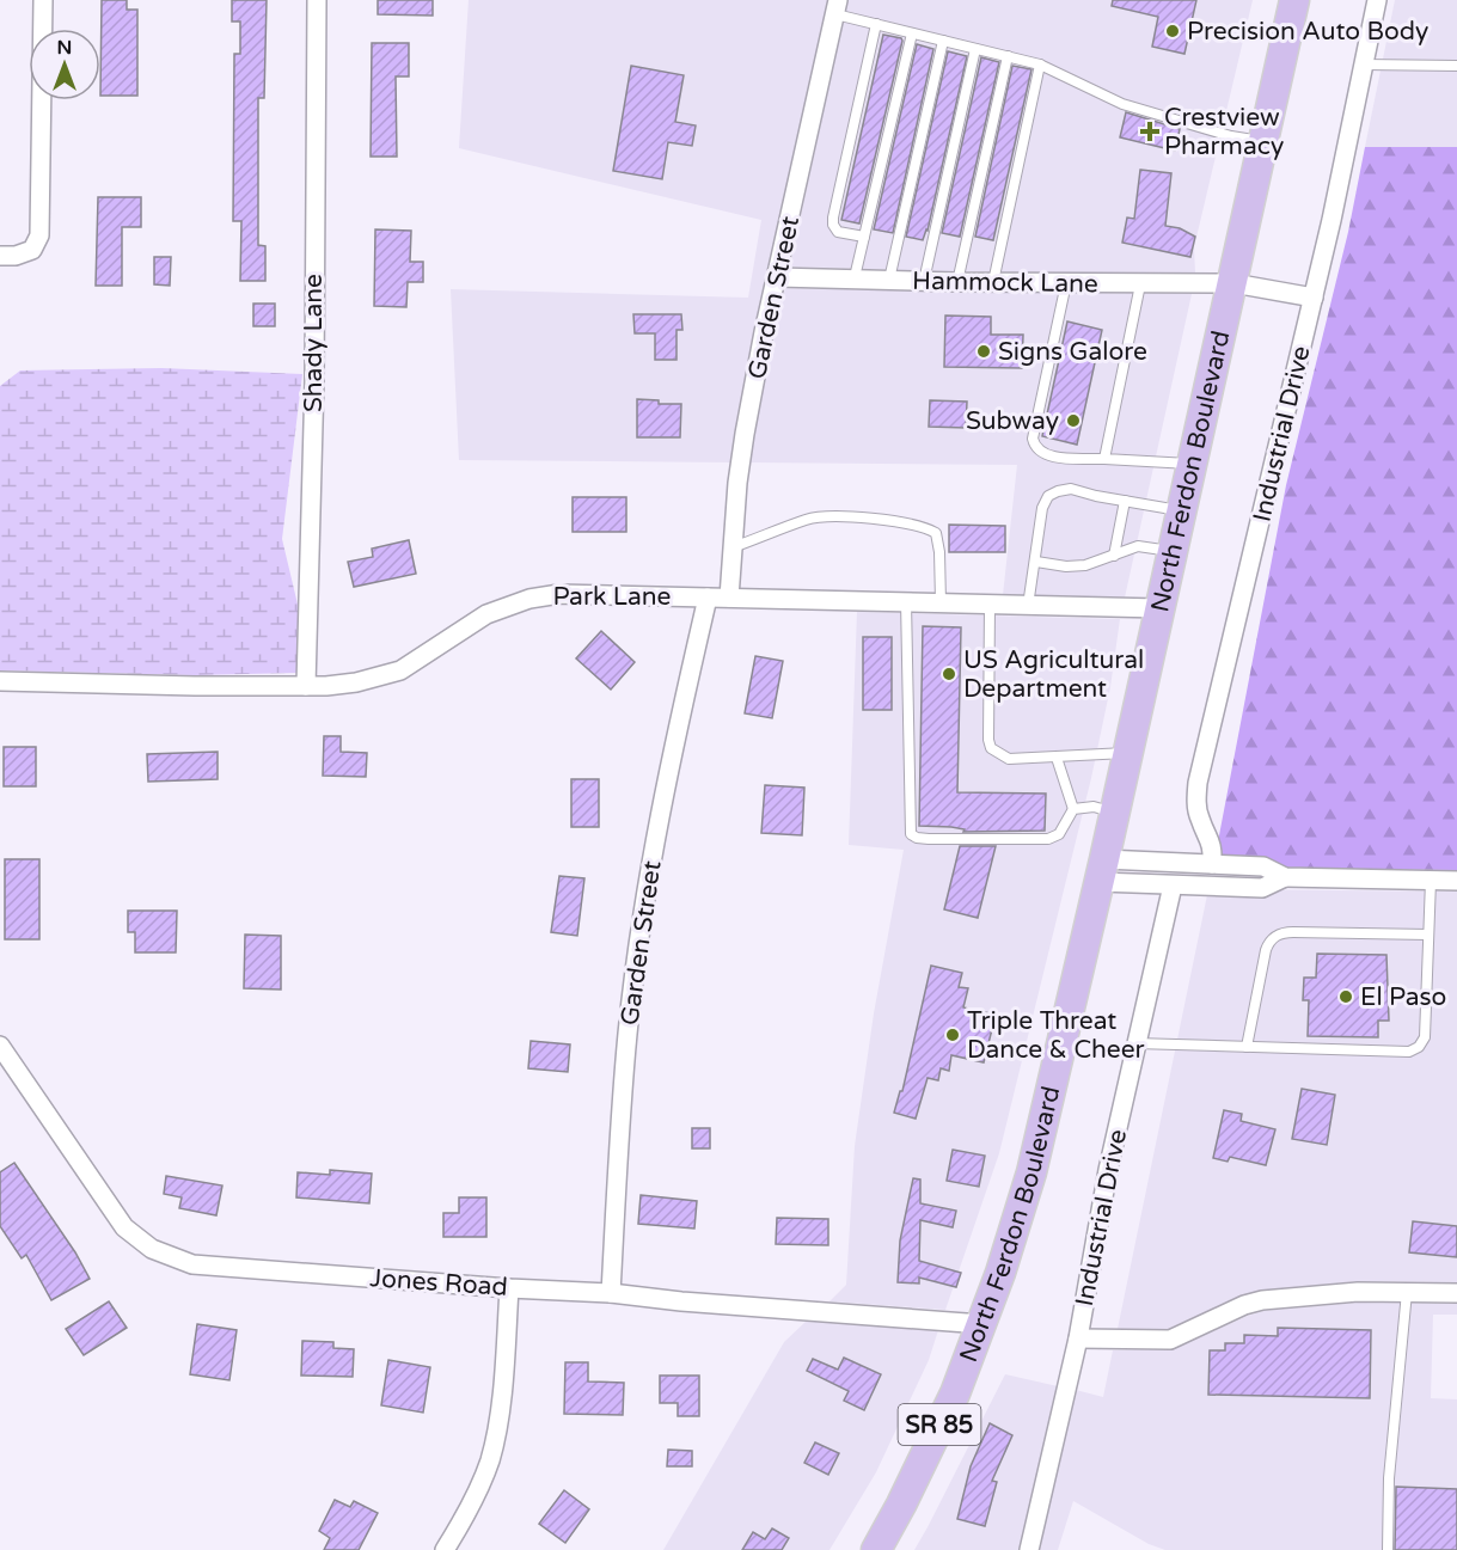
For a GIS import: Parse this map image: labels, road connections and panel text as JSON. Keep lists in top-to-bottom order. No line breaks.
{"streets":{"main road":["North Ferdon Boulevard","SR 85"],"street":["Hammock Lane","Garden Street","Shady Lane","Industrial Drive","Park Lane","Jones Road"]},"crossings":[["Hammock Lane","Garden Street"],["Hammock Lane","Industrial Drive"],["Hammock Lane","North Ferdon Boulevard"],["Garden Street","Park Lane"],["Garden Street","Jones Road"],["Shady Lane","Park Lane"],["North Ferdon Boulevard","Park Lane"],["North Ferdon Boulevard","Jones Road"]],"places":{"other":["Precision Auto Body","Signs Galore","Subway","US Agricultural Department","El Paso","Triple Threat Dance & Cheer"],"health":["Crestview Pharmacy"]},"north":"top"}
